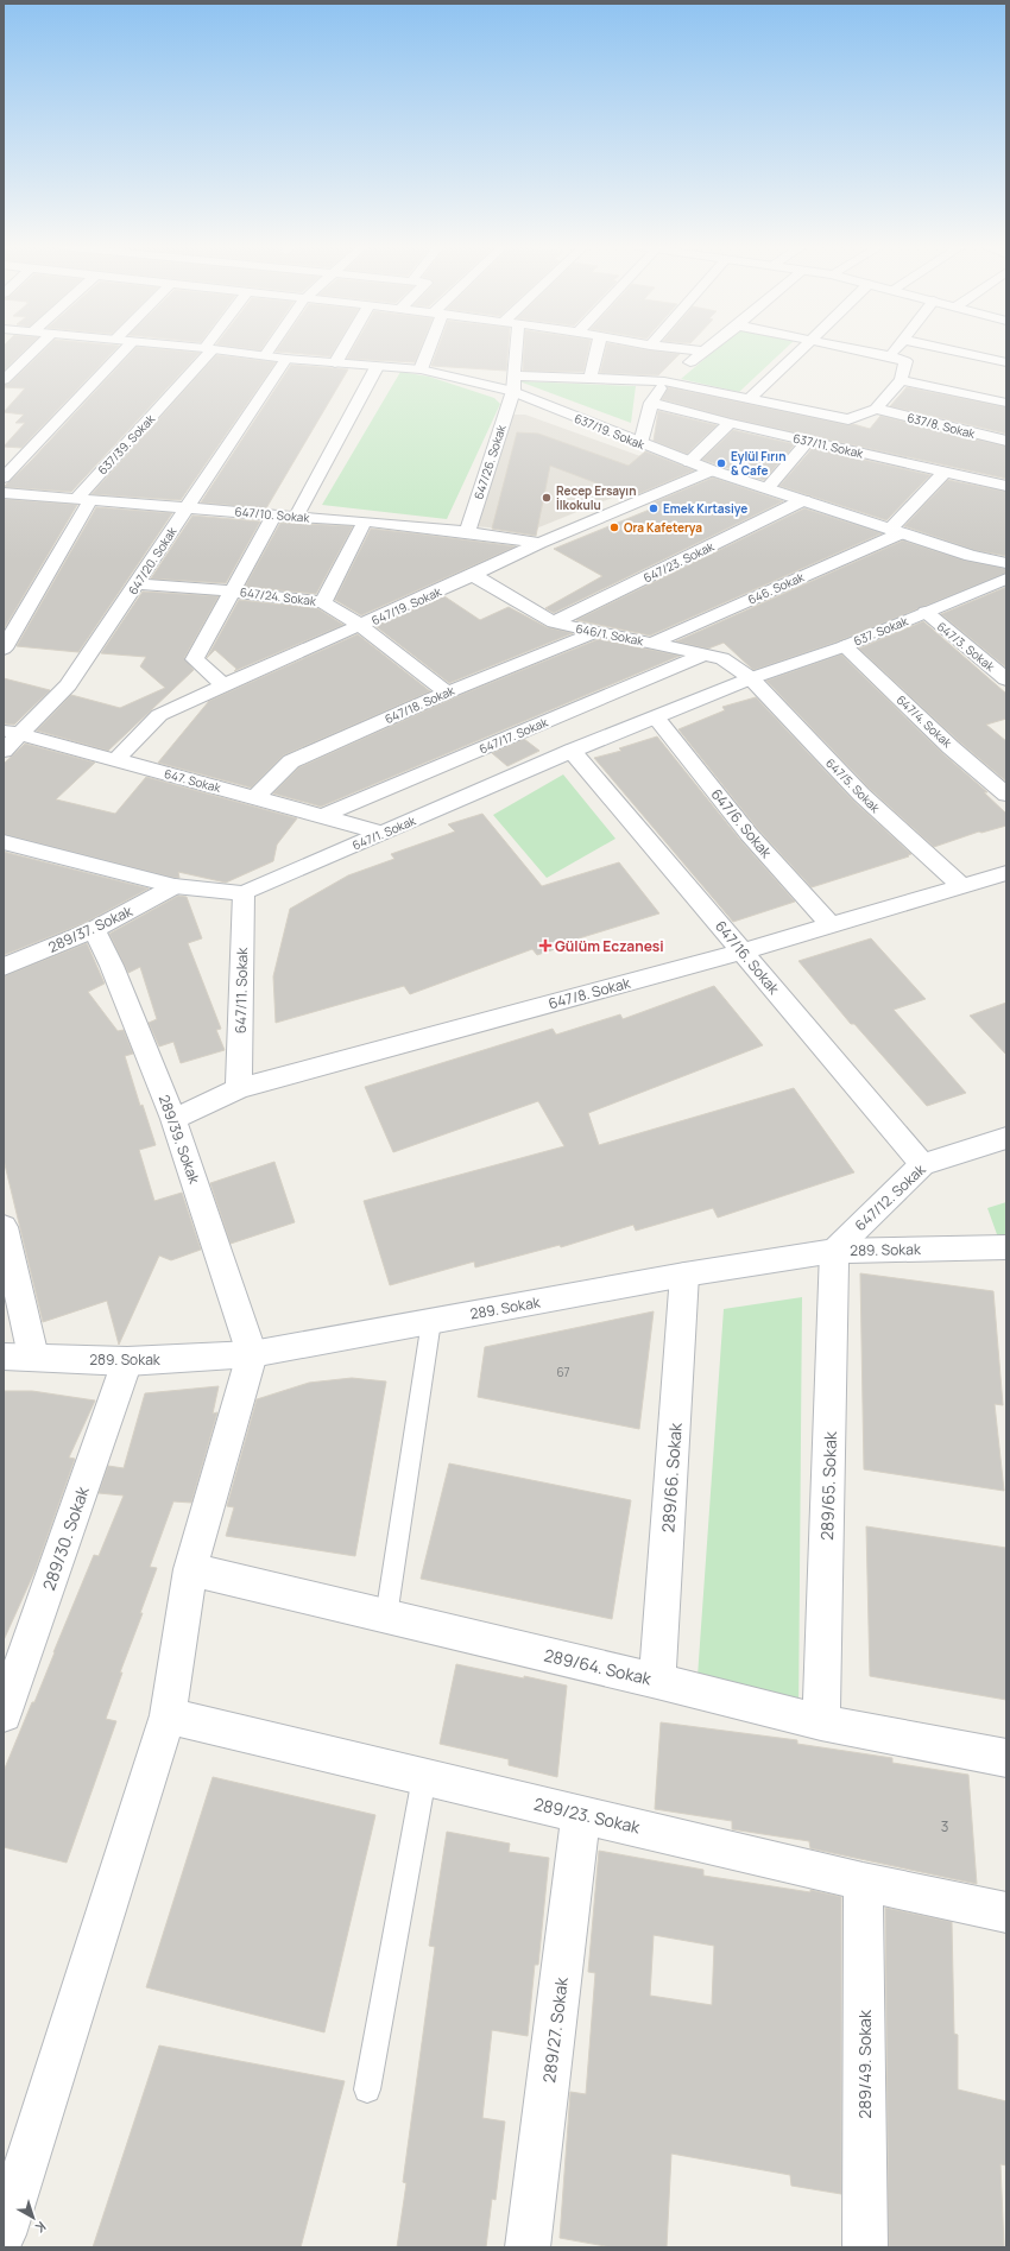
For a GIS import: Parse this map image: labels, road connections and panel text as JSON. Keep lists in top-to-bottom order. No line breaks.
{"streets":{"street":["637/8. Sokak","637/19. Sokak","637/39. Sokak","637/11. Sokak","647/26. Sokak","647/10. Sokak","647/20. Sokak","647/23. Sokak","646. Sokak","647/24. Sokak","647/19. Sokak","637. Sokak","646/1. Sokak","647/3. Sokak","647/18. Sokak","647/4. Sokak","647/17. Sokak","647. Sokak","647/5. Sokak","647/6. Sokak","647/1. Sokak","289/37. Sokak","647/16. Sokak","647/11. Sokak","647/8. Sokak","289/39. Sokak","647/12. Sokak","289. Sokak","289/66. Sokak","289/65. Sokak","289/30. Sokak","289/64. Sokak","289/23. Sokak","289/27. Sokak","289/49. Sokak"]},"crossings":[["637/19. Sokak","647/26. Sokak"],["637/19. Sokak","647/20. Sokak"],["637/19. Sokak","647/23. Sokak"],["637/19. Sokak","646. Sokak"],["637/19. Sokak","647/19. Sokak"],["637/39. Sokak","647/10. Sokak"],["647/26. Sokak","647/10. Sokak"],["647/10. Sokak","647/20. Sokak"],["647/10. Sokak","647/19. Sokak"],["647/20. Sokak","647/24. Sokak"],["647/20. Sokak","647. Sokak"],["647/23. Sokak","646/1. Sokak"],["646. Sokak","646/1. Sokak"],["647/24. Sokak","647/19. Sokak"],["647/24. Sokak","647/18. Sokak"],["647/19. Sokak","646/1. Sokak"],["647/19. Sokak","647. Sokak"],["637. Sokak","646/1. Sokak"],["637. Sokak","647/3. Sokak"],["637. Sokak","647/4. Sokak"],["637. Sokak","647/5. Sokak"],["637. Sokak","647/1. Sokak"],["646/1. Sokak","647/18. Sokak"],["646/1. Sokak","647/17. Sokak"],["646/1. Sokak","647/5. Sokak"],["646/1. Sokak","647/1. Sokak"],["647/18. Sokak","647. Sokak"],["647/17. Sokak","647. Sokak"],["647. Sokak","647/1. Sokak"],["647/5. Sokak","647/1. Sokak"],["647/5. Sokak","647/8. Sokak"],["647/6. Sokak","647/1. Sokak"],["647/6. Sokak","647/8. Sokak"],["647/1. Sokak","289/37. Sokak"],["647/1. Sokak","647/16. Sokak"],["647/1. Sokak","647/11. Sokak"],["289/37. Sokak","289/39. Sokak"],["647/16. Sokak","647/8. Sokak"],["647/16. Sokak","647/12. Sokak"],["647/11. Sokak","647/8. Sokak"],["647/8. Sokak","289/39. Sokak"],["289/39. Sokak","289. Sokak"],["647/12. Sokak","289. Sokak"],["647/12. Sokak","289/65. Sokak"],["289. Sokak","289/66. Sokak"],["289. Sokak","289/65. Sokak"],["289. Sokak","289/30. Sokak"],["289/66. Sokak","289/64. Sokak"],["289/65. Sokak","289/64. Sokak"],["289/23. Sokak","289/27. Sokak"],["289/23. Sokak","289/49. Sokak"]],"places":{"other":["Eylül Fırın & Cafe","Recep Ersayın İlkokulu","Emek Kırtasiye","Ora Kafeterya"],"health":["Gülüm Eczanesi"]},"house_numbers":["67","3"],"north":"bottom right"}
